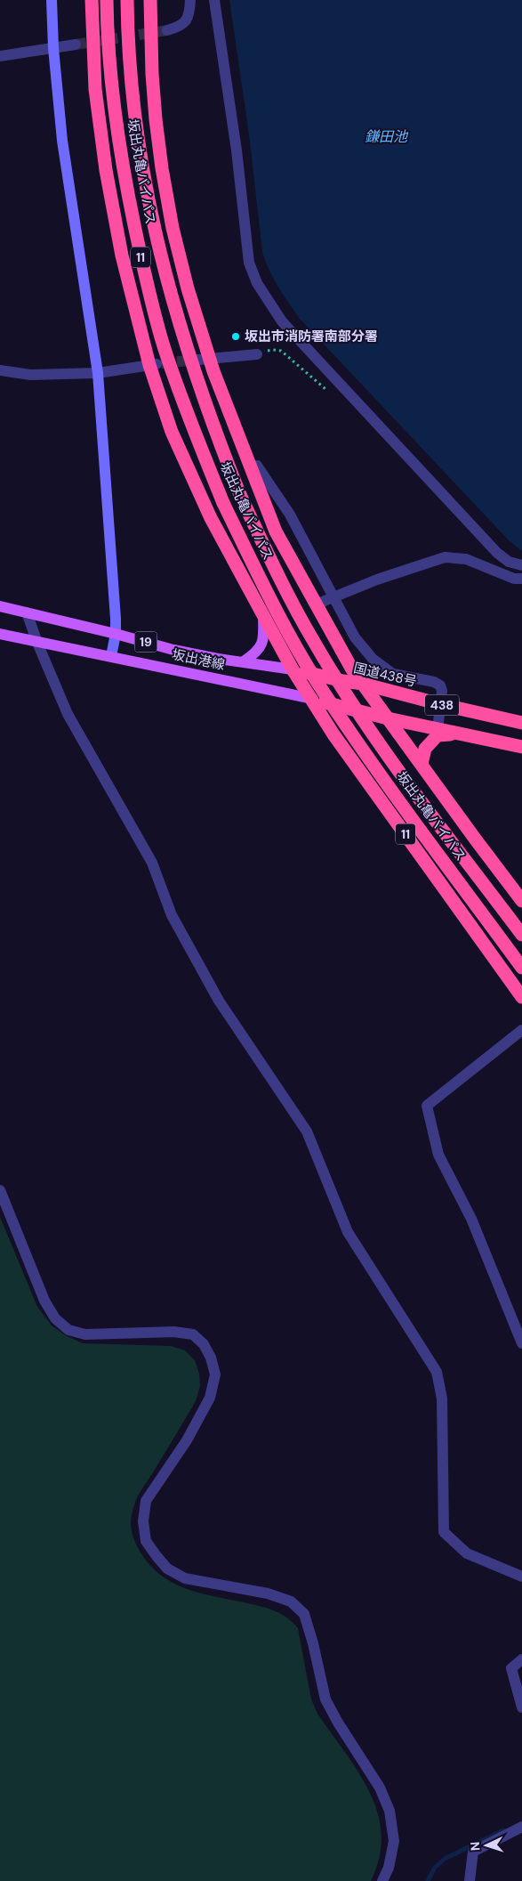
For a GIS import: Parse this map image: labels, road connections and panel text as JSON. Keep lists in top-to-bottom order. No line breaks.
{"streets":{"highway":["坂出丸亀バイパス","11","国道438号","438"],"main road":["19","坂出港線"]},"crossings":[["11","坂出港線"],["11","国道438号"],["11","438"],["坂出港線","国道438号"],["坂出港線","438"]],"water":["鎌田池"],"places":["坂出市消防署南部分署"],"north":"left"}
